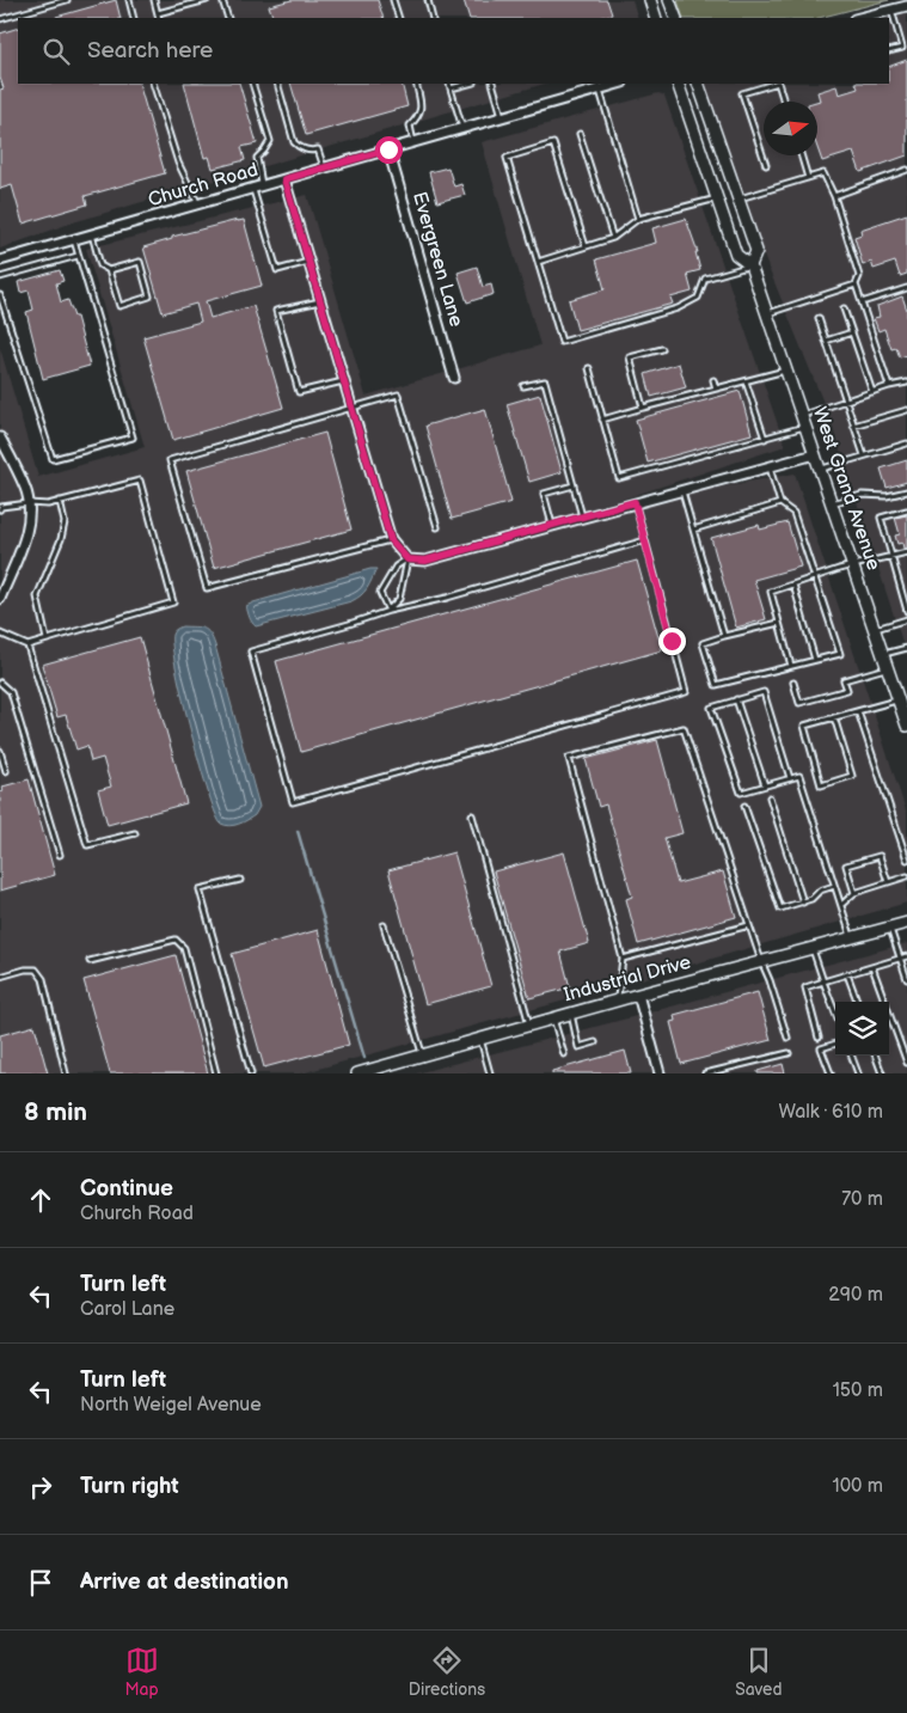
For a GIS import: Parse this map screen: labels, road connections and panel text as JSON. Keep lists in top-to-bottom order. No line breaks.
{"streets":{"main road":["West Grand Avenue","Industrial Drive"],"street":["Church Road","Evergreen Lane"]},"crossings":[["Church Road","Evergreen Lane"]],"north":"right","page":{"search":"Search here","heading":["8 min","Walk · 610 m"],"list":[["Continue","Church Road","70 m"],["Turn left","Carol Lane","290 m"],["Turn left","North Weigel Avenue","150 m"],["Turn right","100 m"],"Arrive at destination"],"nav":["Map","Directions","Saved"]}}
